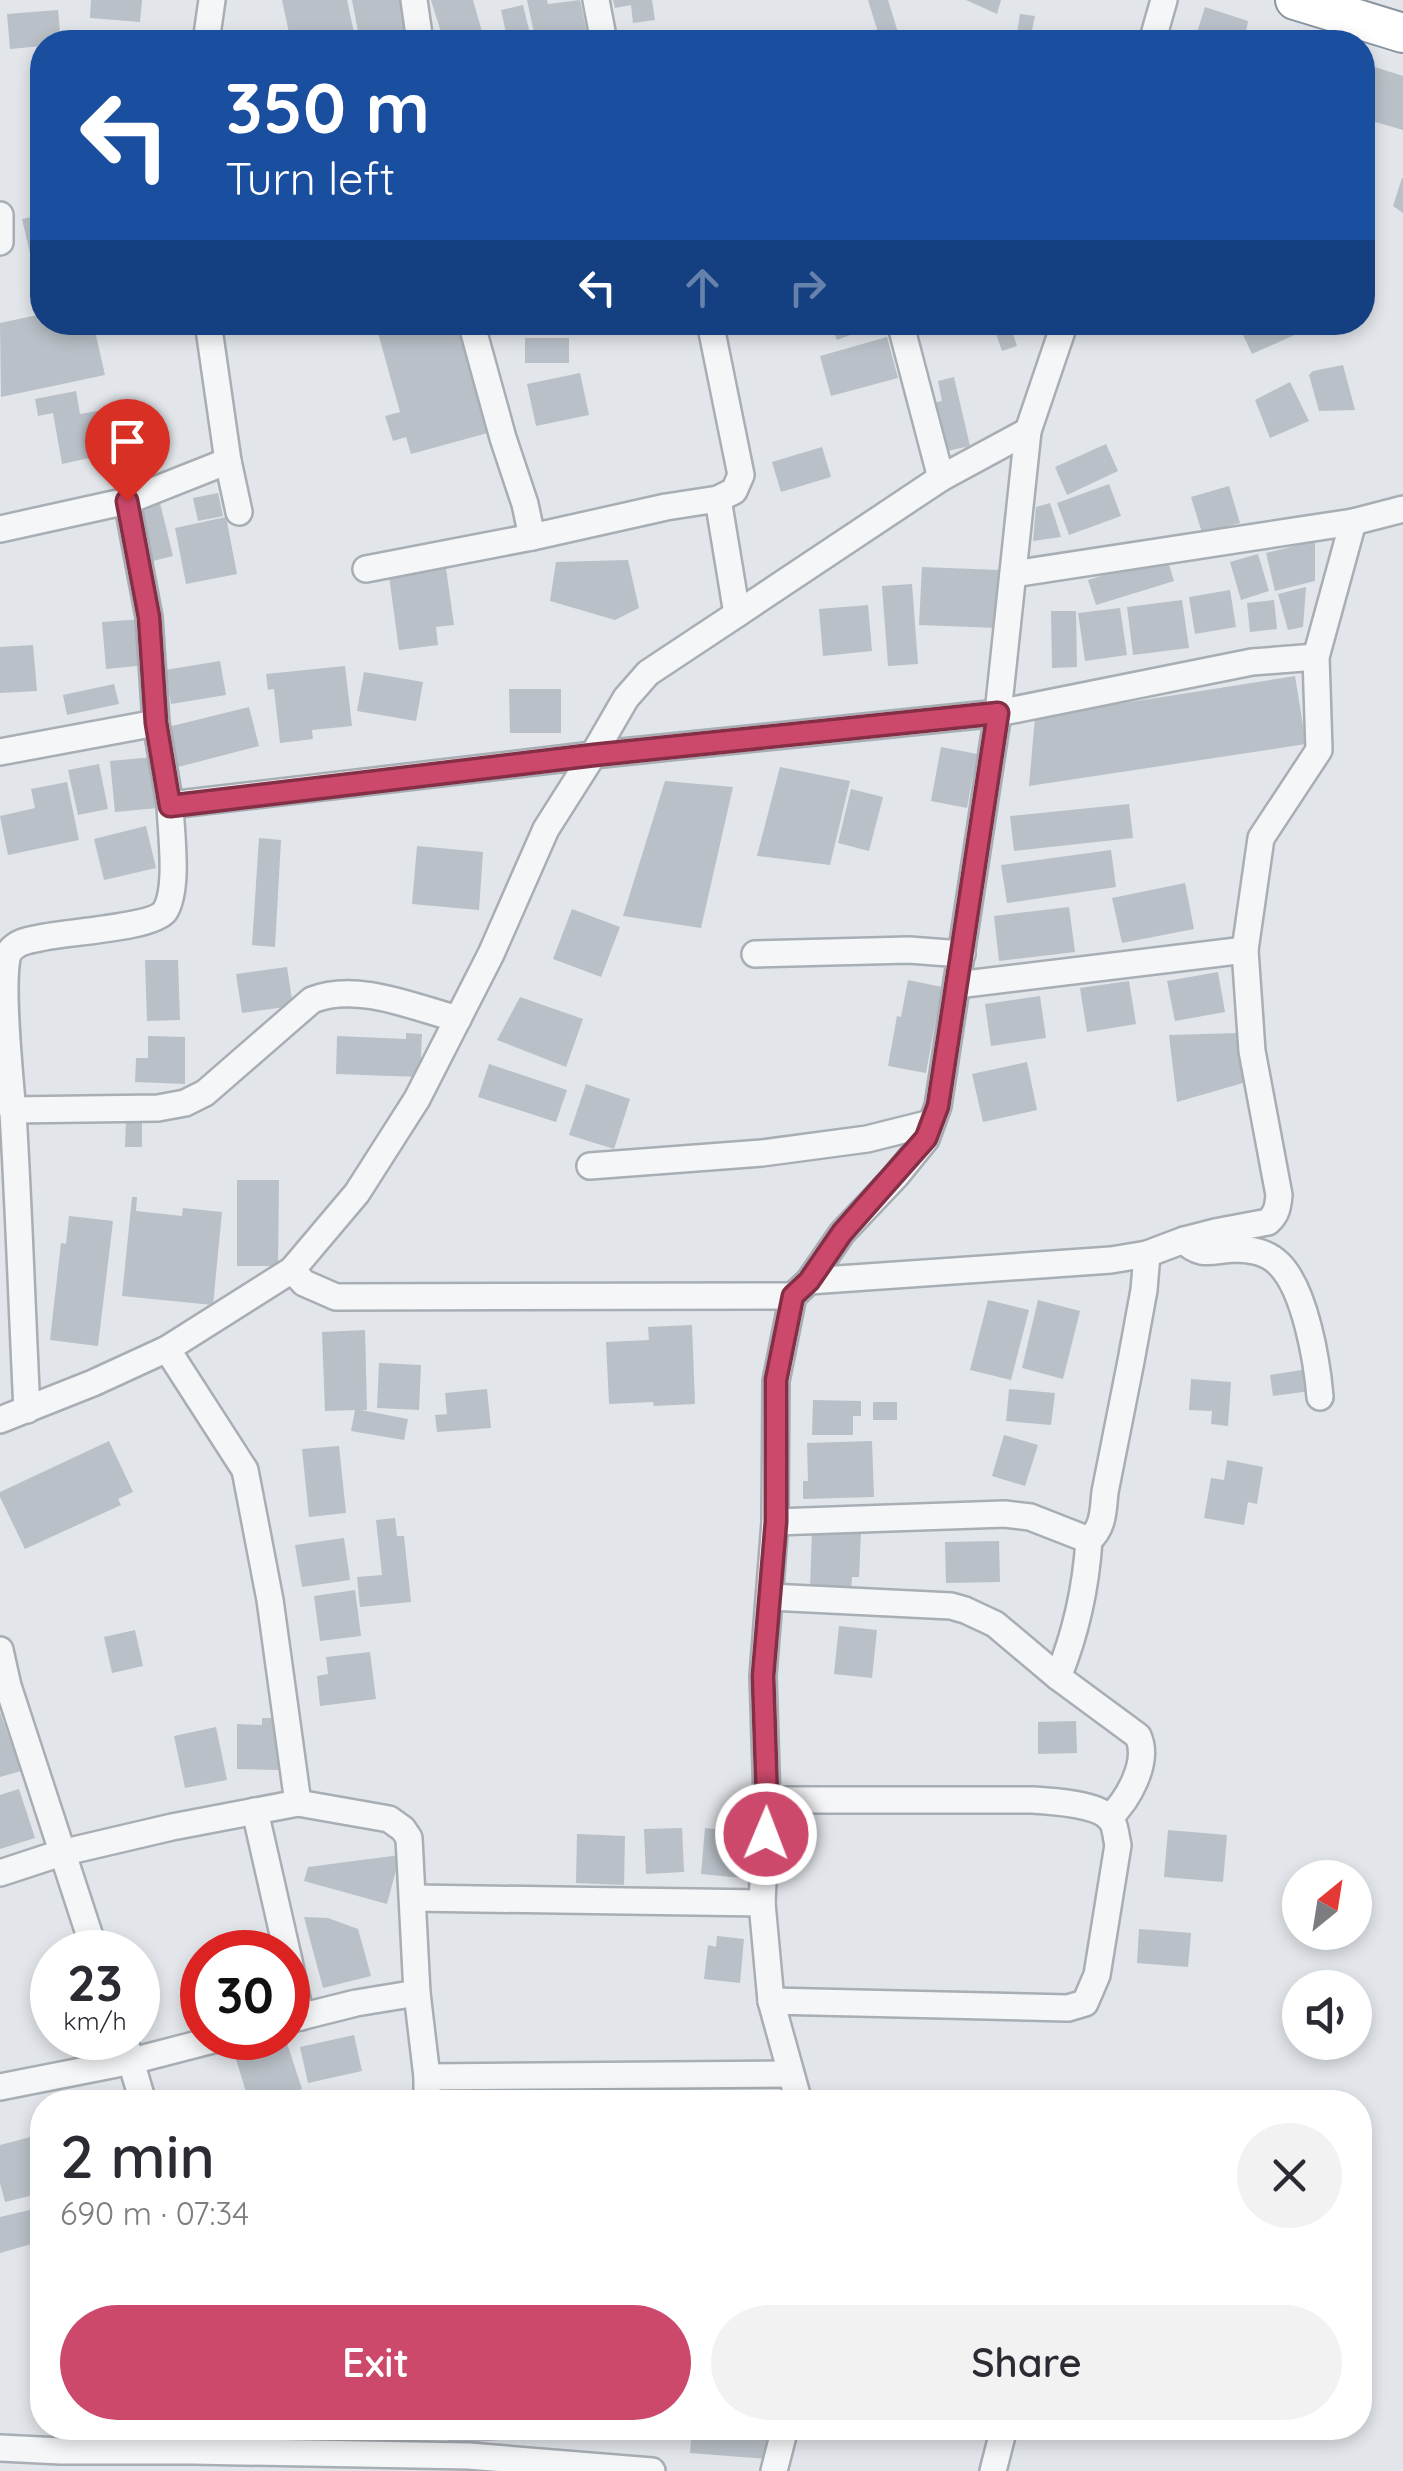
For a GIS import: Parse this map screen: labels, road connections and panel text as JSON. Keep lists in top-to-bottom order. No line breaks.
{"north":"top right","page":{"turn":["350 m","Turn left"],"speed":"23 km/h","limit":"30","heading":["2 min","690 m · 07:34"],"buttons":["Exit","Share"]}}
